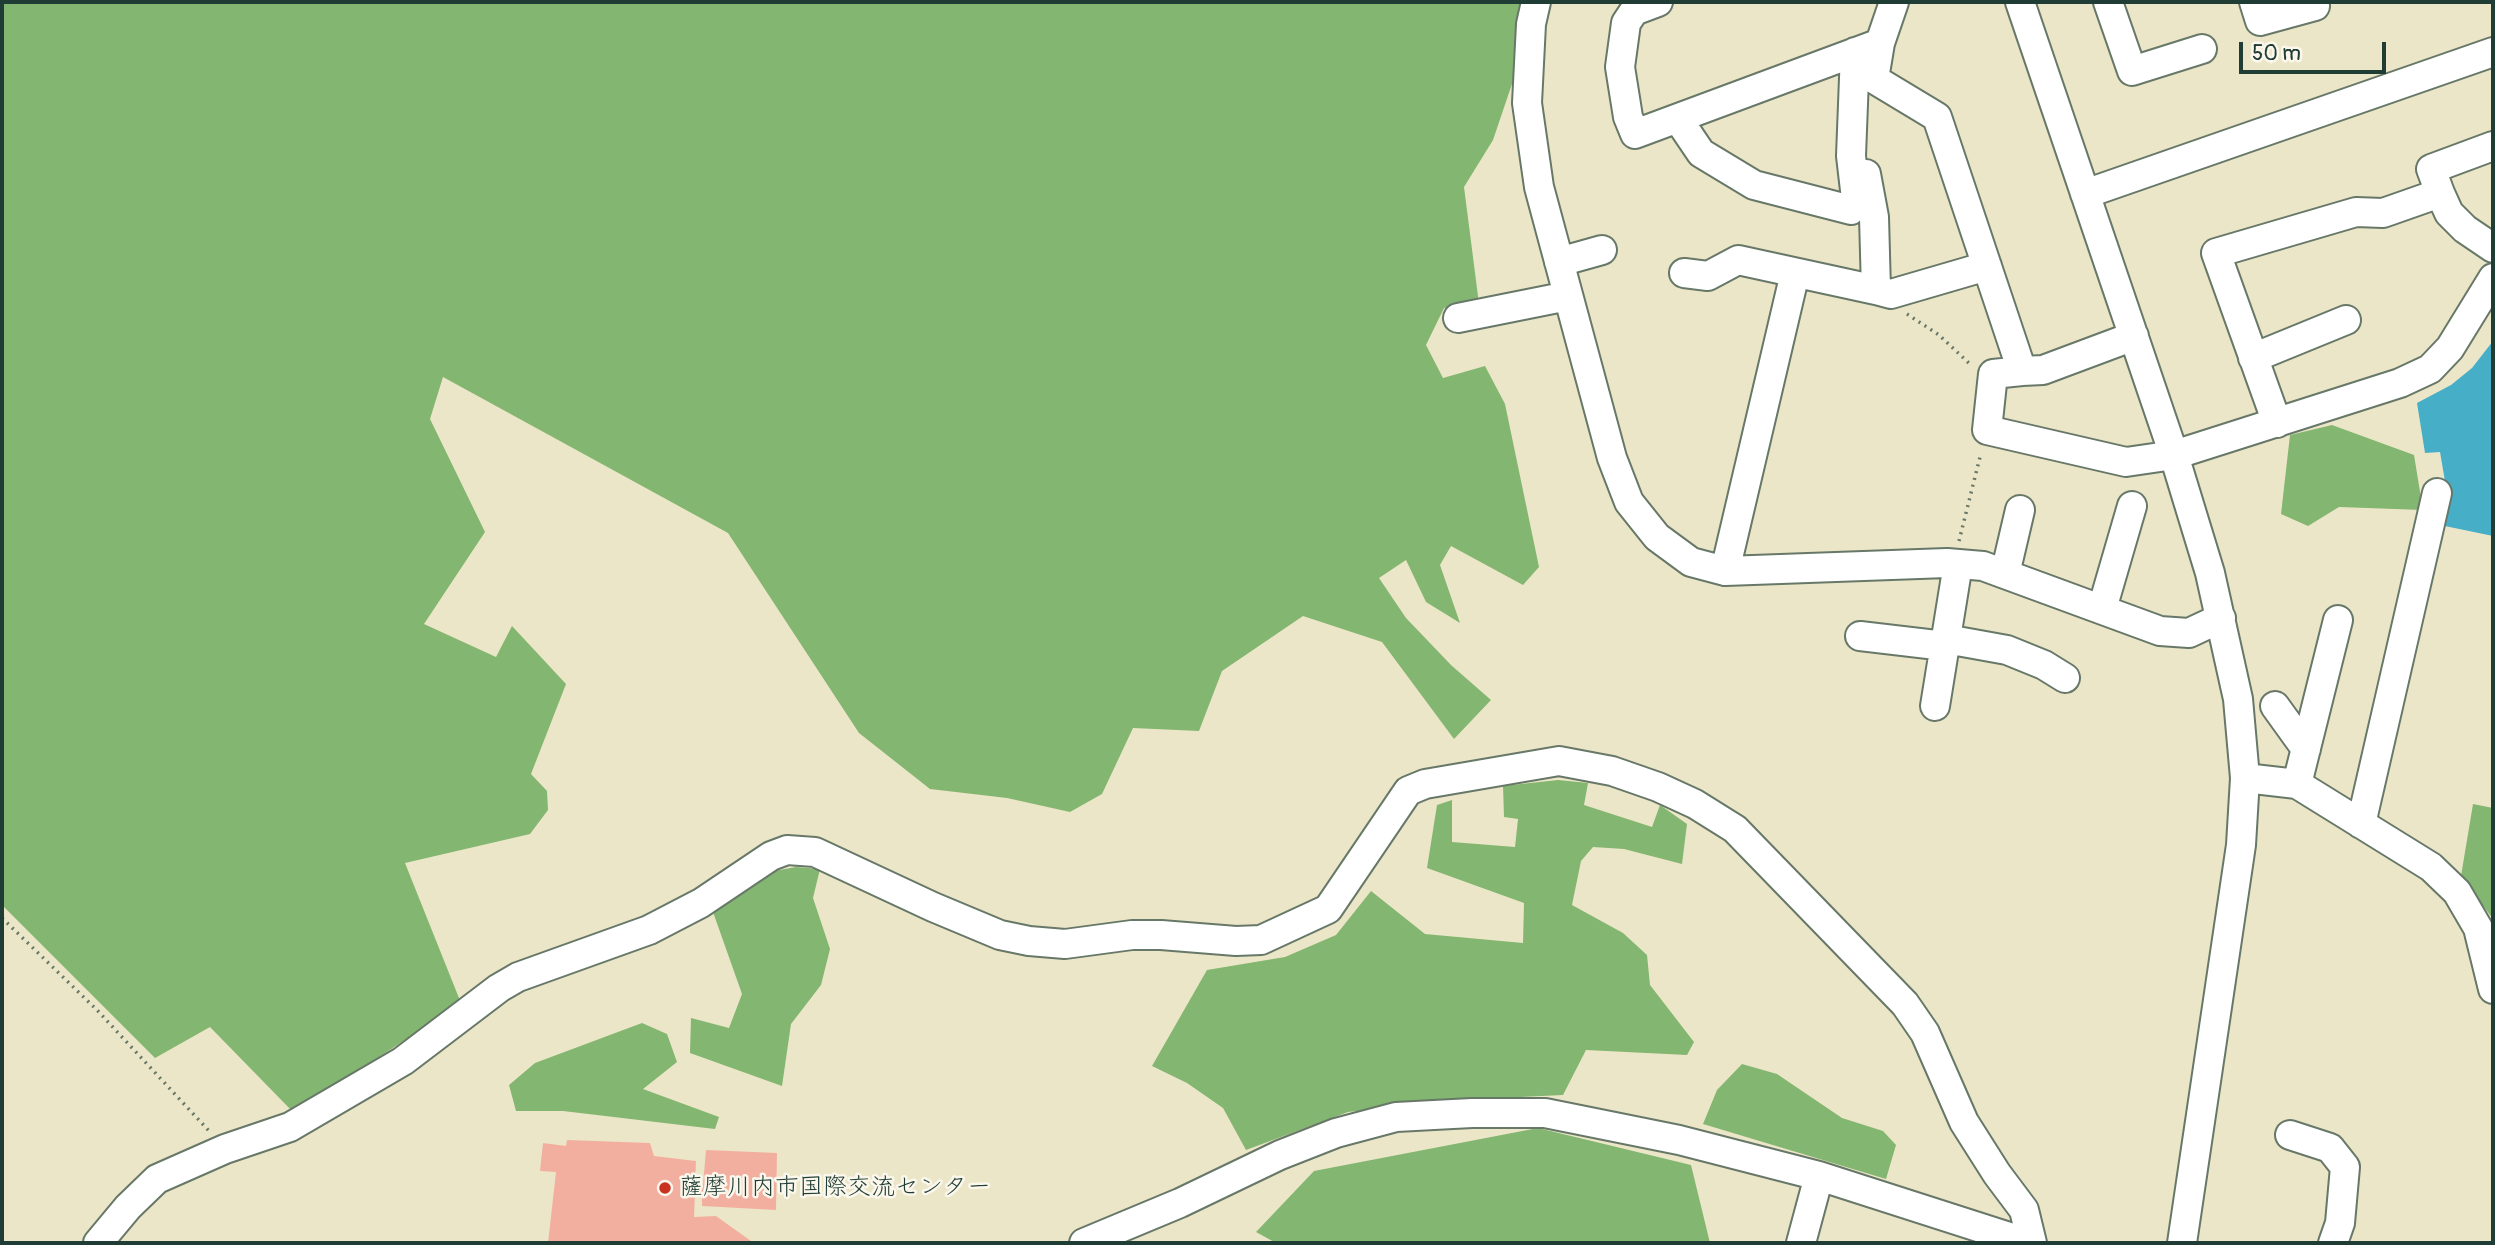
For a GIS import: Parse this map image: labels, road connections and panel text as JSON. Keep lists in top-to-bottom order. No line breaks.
{"places":["薩摩川内市国際交流センター"],"scale_bar":"50 m"}
